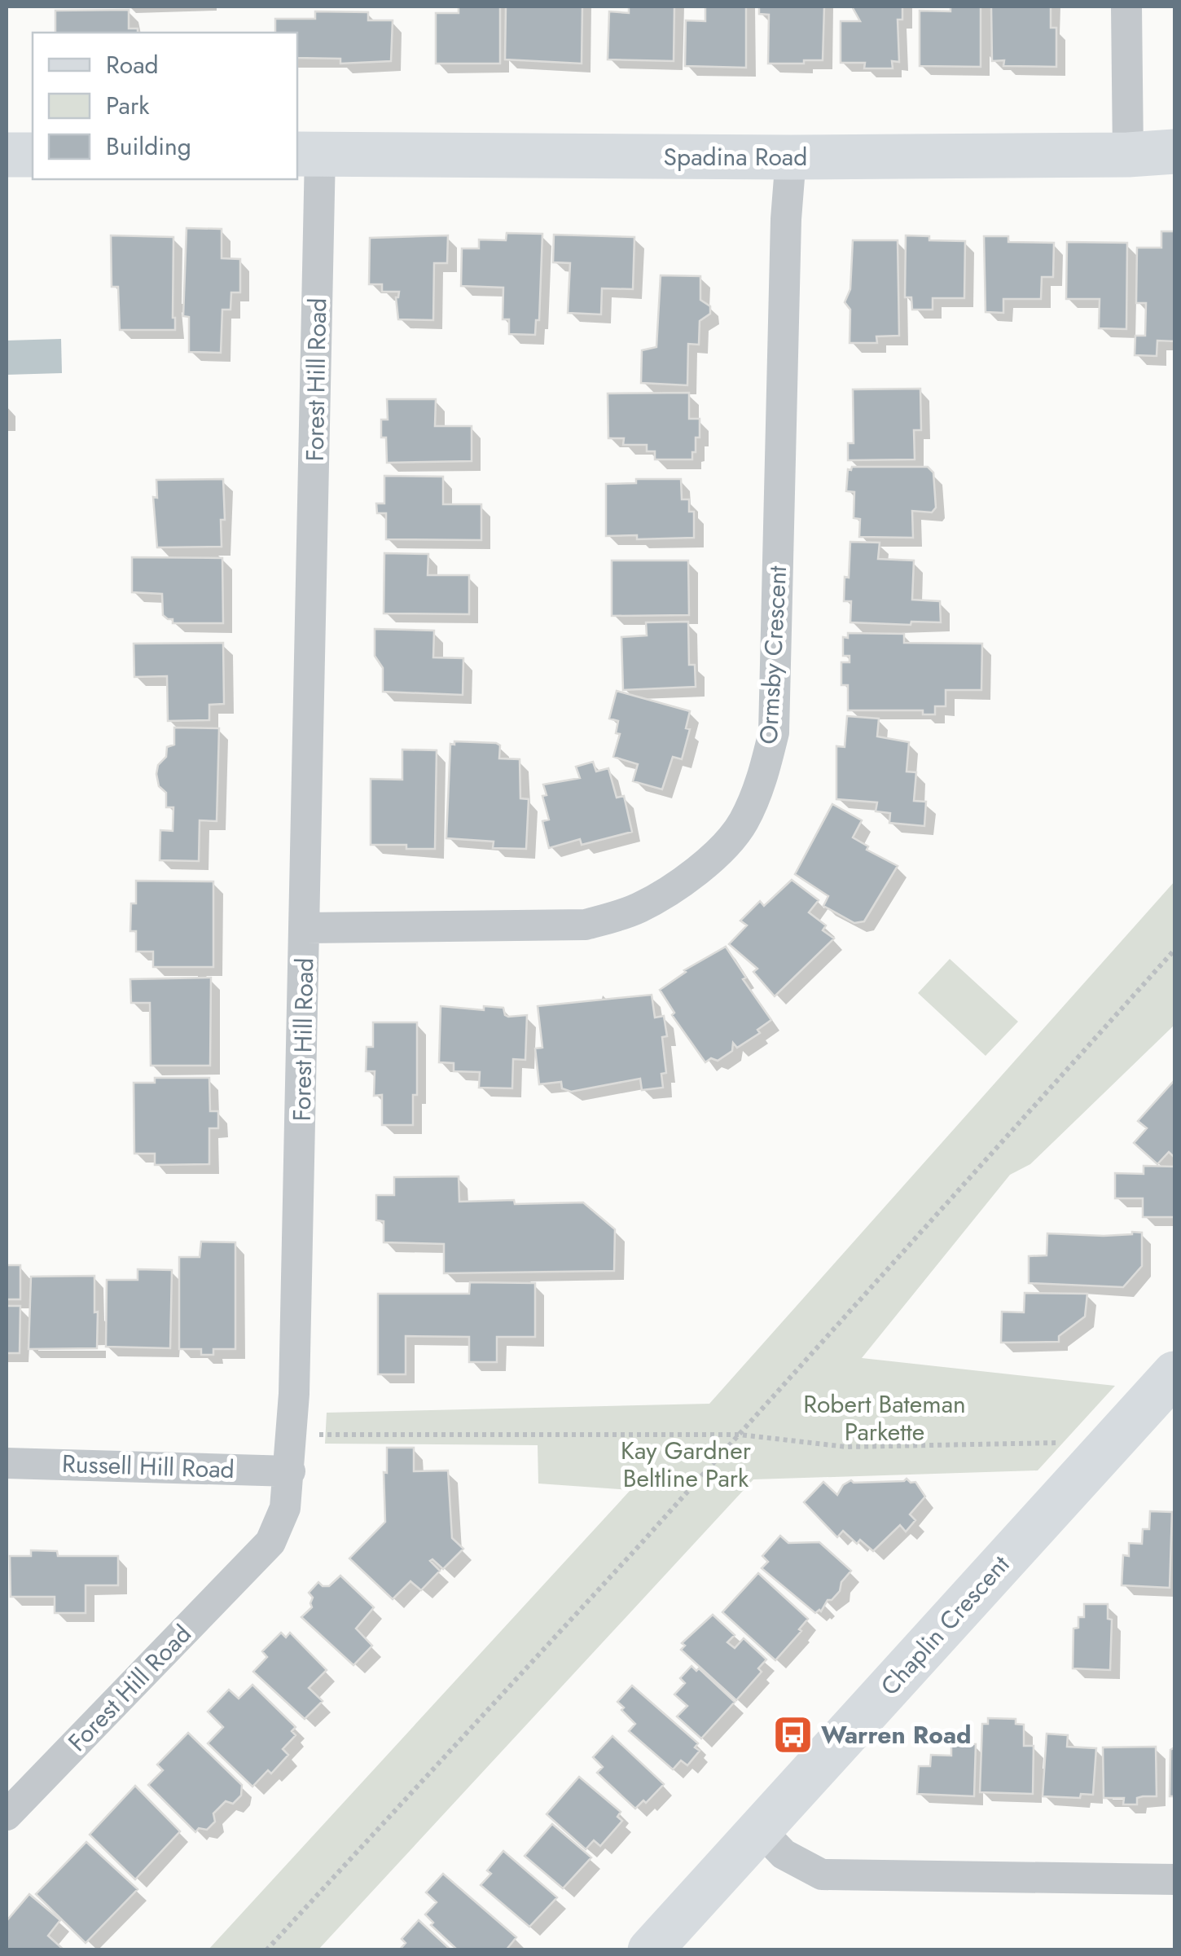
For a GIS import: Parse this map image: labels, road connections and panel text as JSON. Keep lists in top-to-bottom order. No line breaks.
{"streets":{"street":["Spadina Road","Forest Hill Road","Ormsby Crescent","Russell Hill Road","Chaplin Crescent"]},"crossings":[["Spadina Road","Forest Hill Road"],["Spadina Road","Ormsby Crescent"],["Forest Hill Road","Ormsby Crescent"],["Forest Hill Road","Russell Hill Road"]],"parks":["Robert Bateman Parkette","Kay Gardner Beltline Park"],"places":{"bus stop":["Warren Road"]},"legend":["Road","Park","Building"]}
